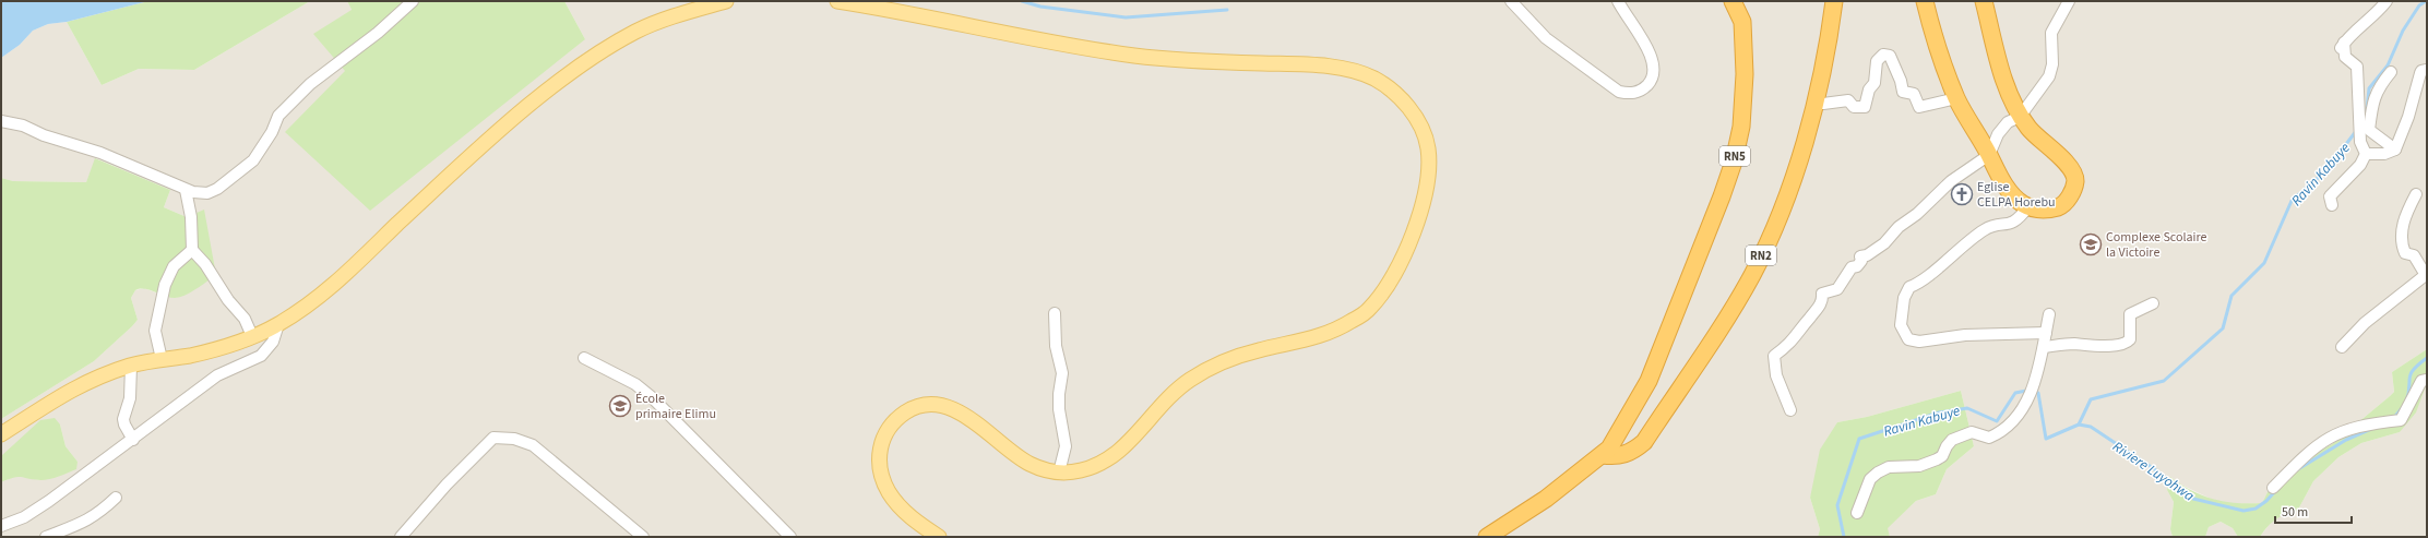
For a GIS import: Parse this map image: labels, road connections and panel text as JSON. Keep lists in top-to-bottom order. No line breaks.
{"streets":{"highway":["RN5","RN2"]},"crossings":[["RN5","RN2"]],"water":["Ravin Kabuye","Riviere Luyohwa"],"places":{"church":["Eglise CELPA Horebu"],"school or university":["Complexe Scolaire la Victoire","École primaire Elimu"]},"scale_bar":"50 m"}
